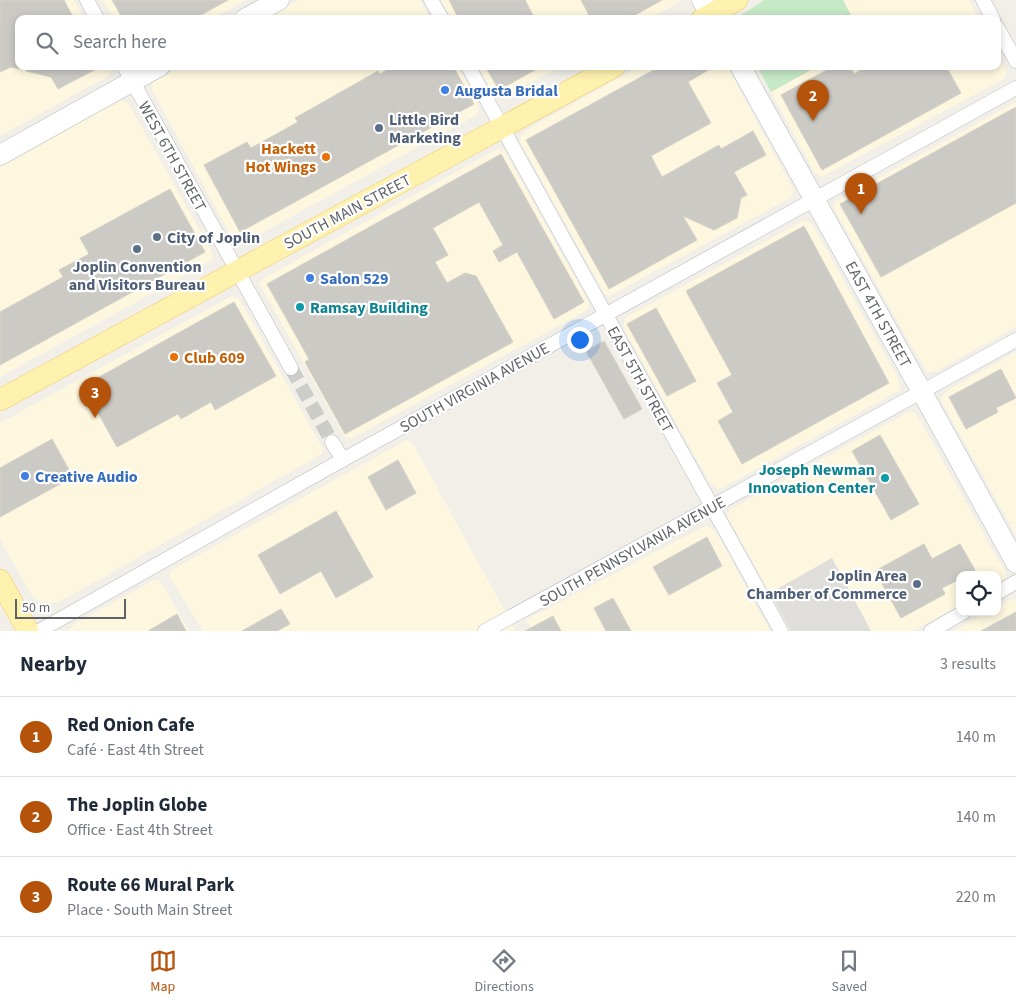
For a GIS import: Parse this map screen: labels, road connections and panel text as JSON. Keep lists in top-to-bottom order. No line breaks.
{"streets":{"main road":["SOUTH MAIN STREET"],"street":["WEST 6TH STREET","EAST 4TH STREET","EAST 5TH STREET","SOUTH VIRGINIA AVENUE","SOUTH PENNSYLVANIA AVENUE"]},"crossings":[["WEST 6TH STREET","SOUTH MAIN STREET"],["SOUTH MAIN STREET","EAST 5TH STREET"],["EAST 4TH STREET","SOUTH VIRGINIA AVENUE"],["EAST 4TH STREET","SOUTH PENNSYLVANIA AVENUE"],["EAST 5TH STREET","SOUTH VIRGINIA AVENUE"],["EAST 5TH STREET","SOUTH PENNSYLVANIA AVENUE"]],"places":["Augusta Bridal","Little Bird Marketing","Hackett Hot Wings","City of Joplin","Joplin Convention and Visitors Bureau","Salon 529","Ramsay Building","Club 609","Creative Audio","Joseph Newman Innovation Center","Joplin Area Chamber of Commerce"],"scale_bar":"50 m","page":{"search":"Search here","pins":["2","1","3"],"scale":"50 m","heading":["Nearby","3 results"],"list":[{"mark":"1","name":"Red Onion Cafe","note":"Café · East 4th Street","value":"140 m"},{"mark":"2","name":"The Joplin Globe","note":"Office · East 4th Street","value":"140 m"},{"mark":"3","name":"Route 66 Mural Park","note":"Place · South Main Street","value":"220 m"}],"nav":["Map","Directions","Saved"]}}
